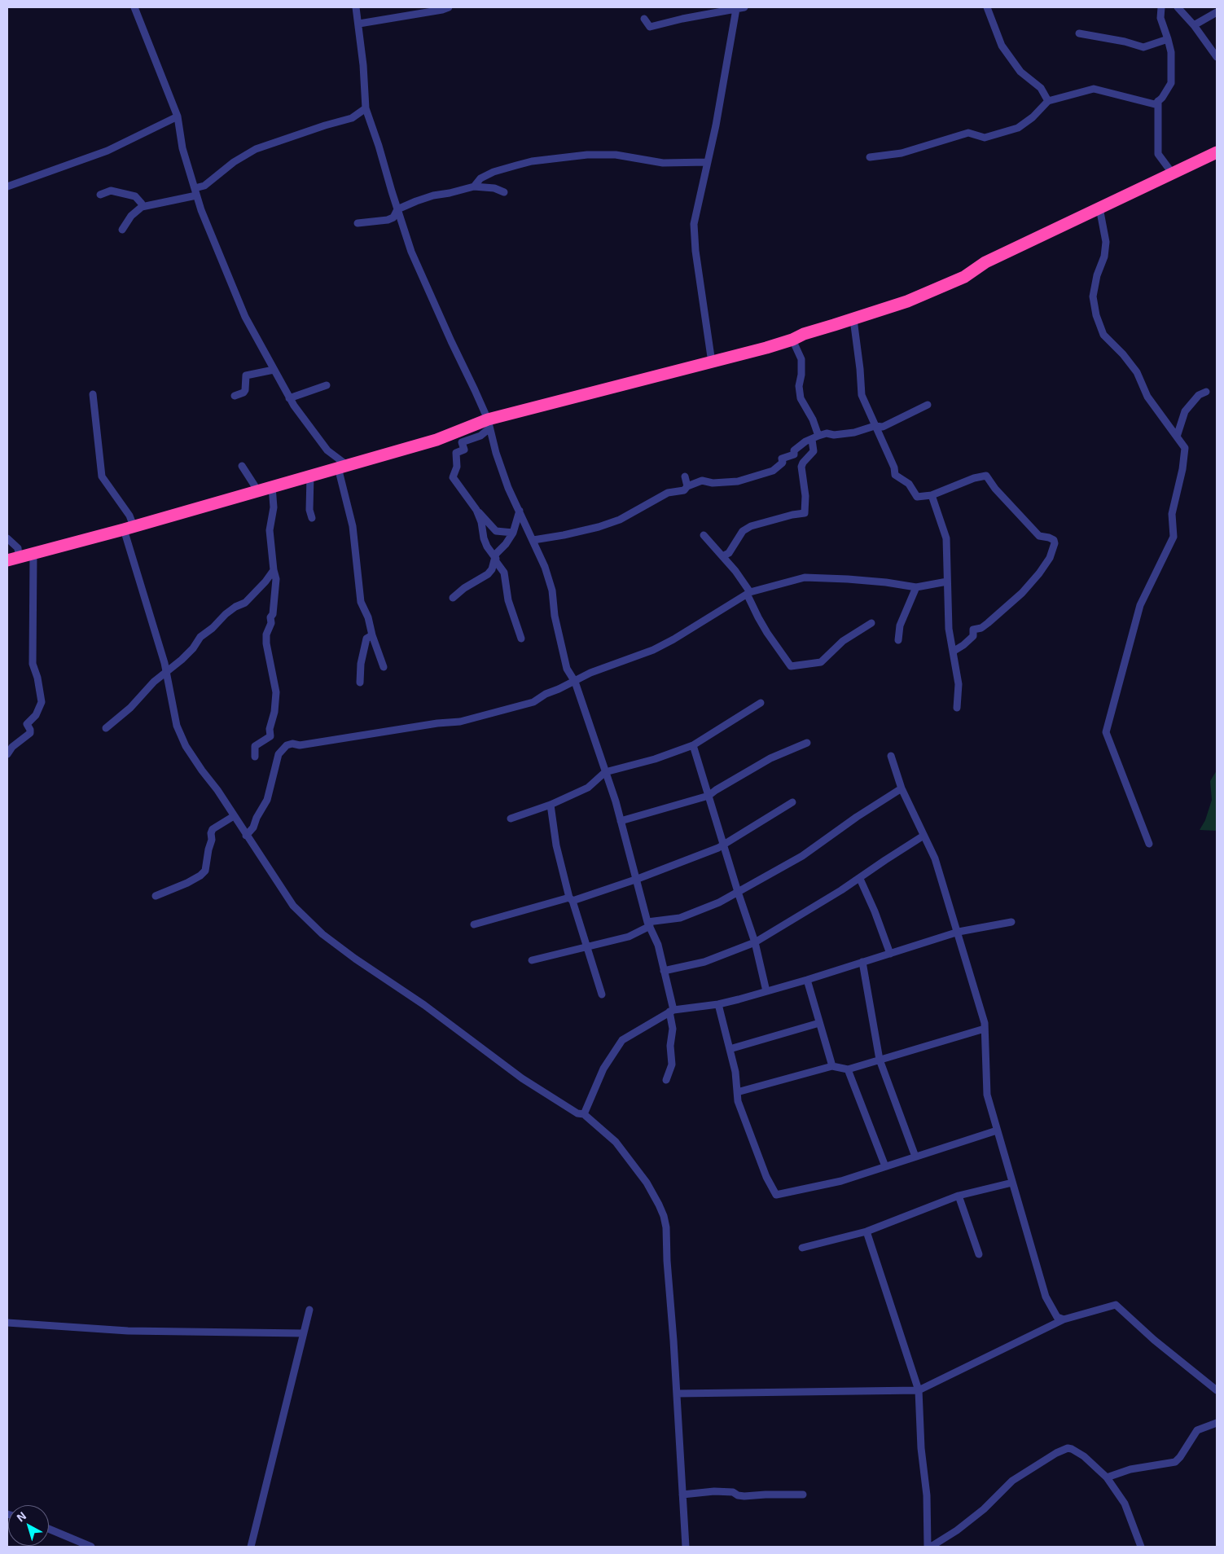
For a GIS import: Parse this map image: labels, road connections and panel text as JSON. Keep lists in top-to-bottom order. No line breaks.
{"north":"top left"}
